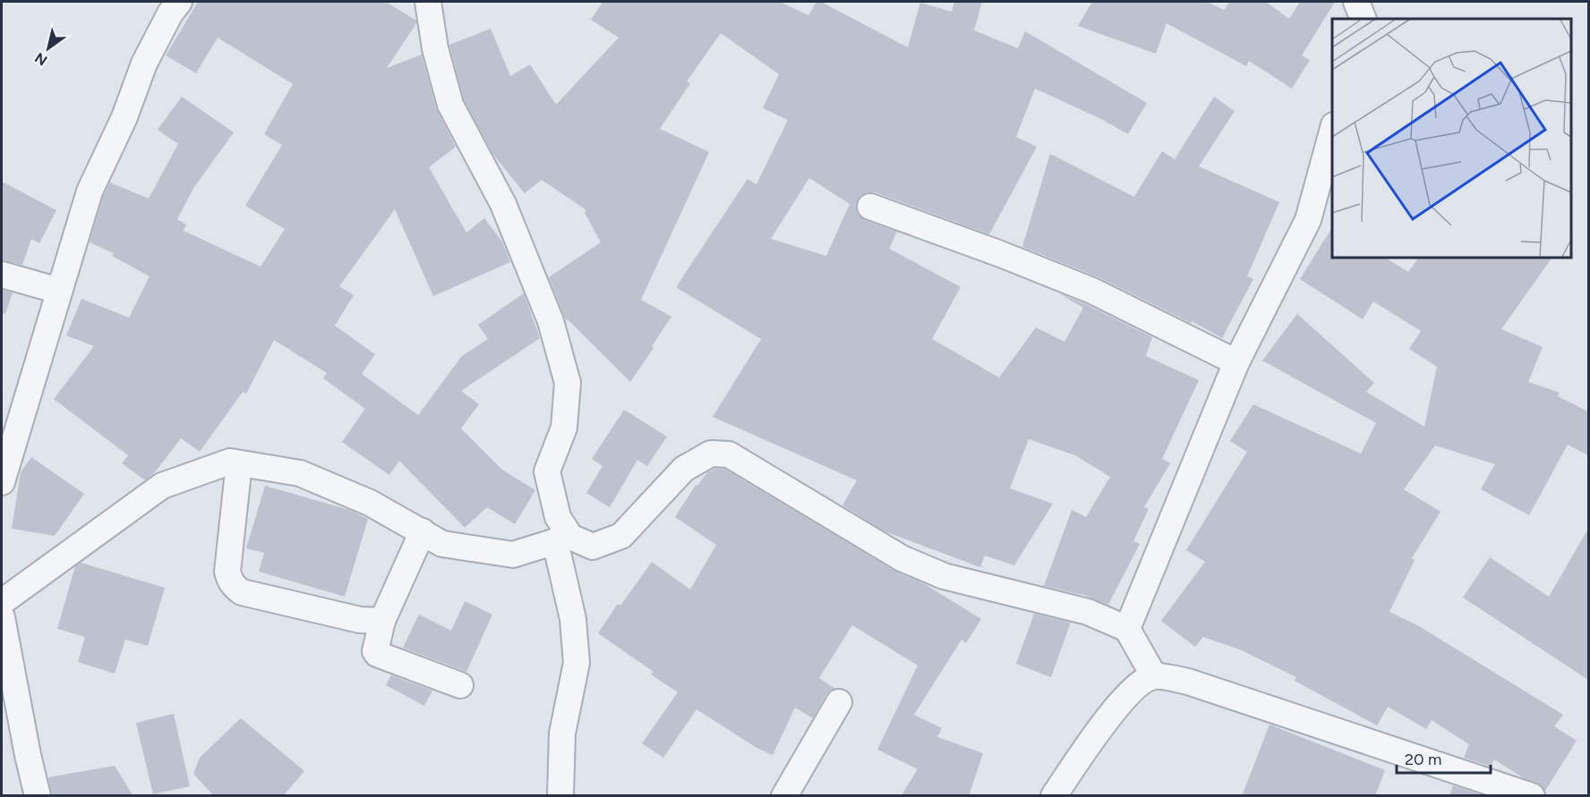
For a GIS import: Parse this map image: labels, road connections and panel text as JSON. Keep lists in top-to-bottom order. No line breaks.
{"scale_bar":"20 m","north":"bottom left"}
